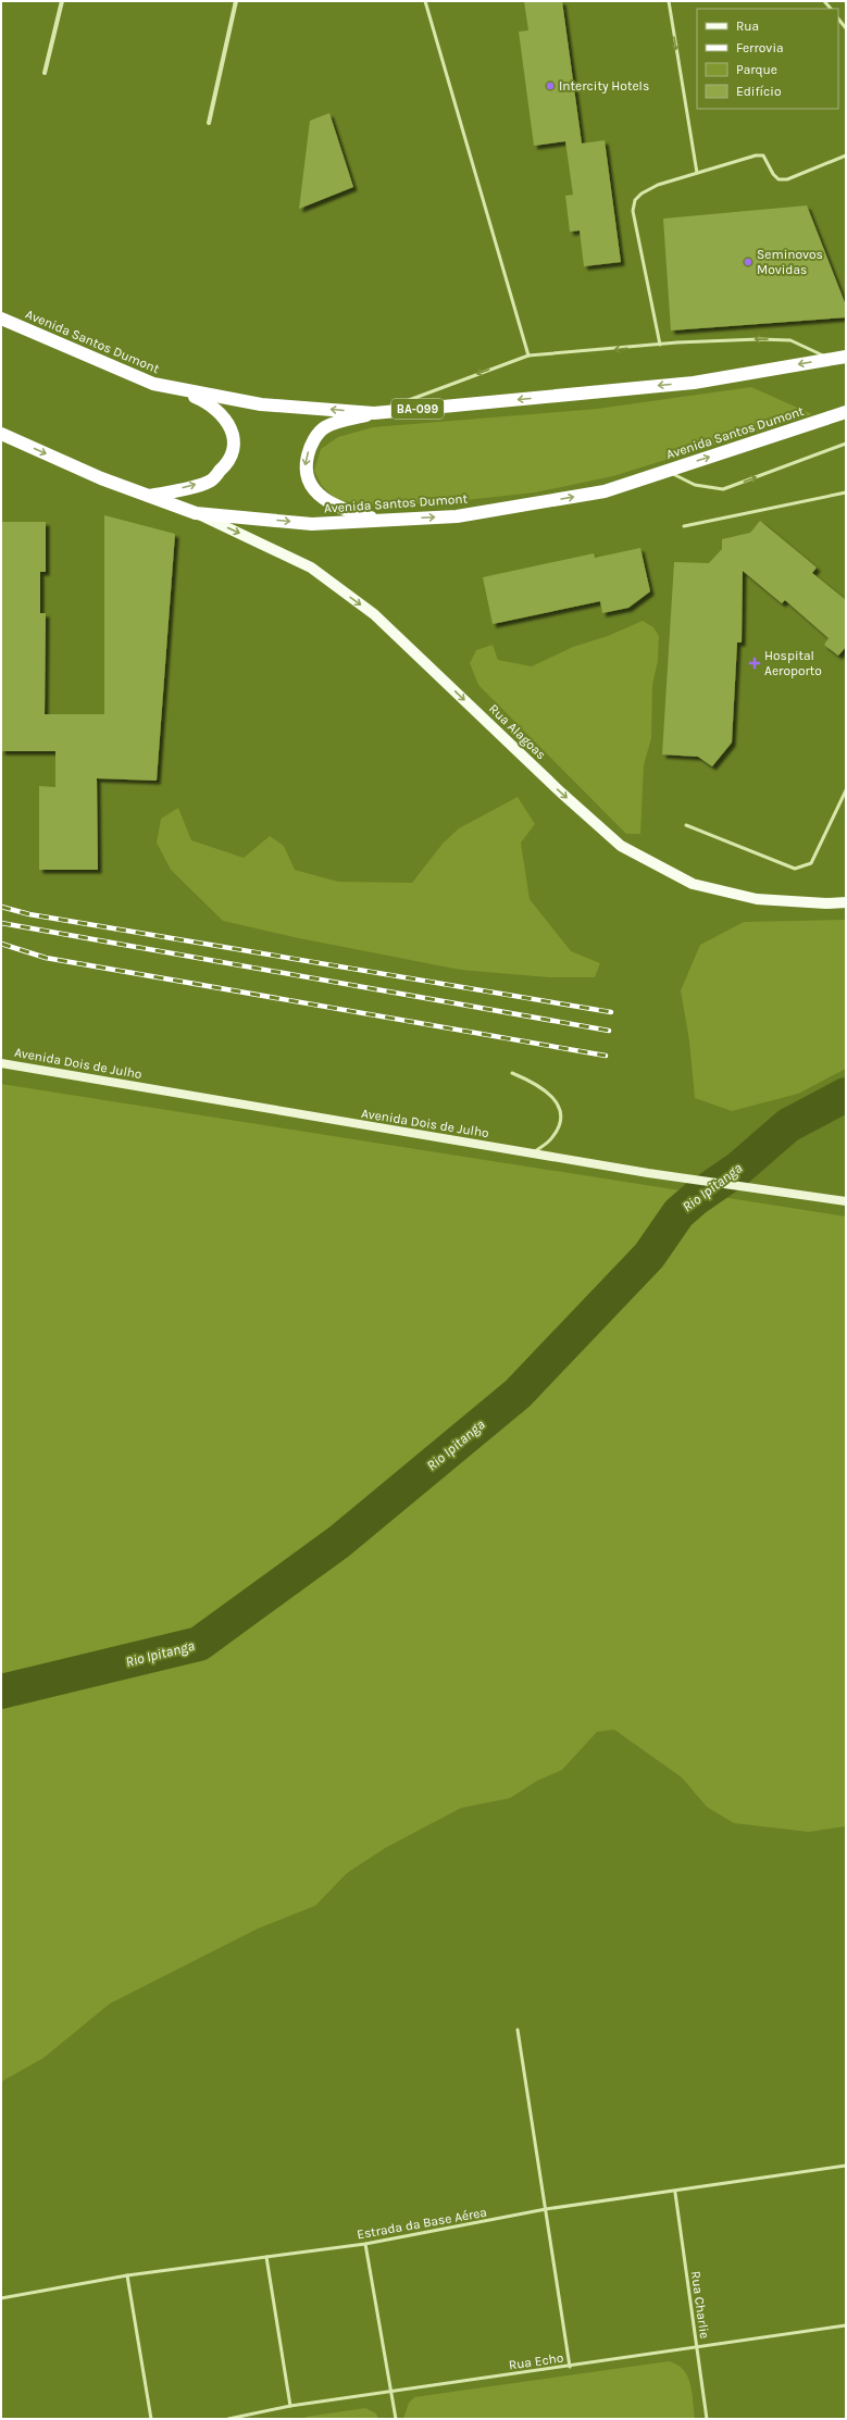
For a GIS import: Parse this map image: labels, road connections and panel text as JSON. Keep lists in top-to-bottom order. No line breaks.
{"streets":{"highway":["Avenida Santos Dumont","BA-099"],"main road":["Rua Alagoas"],"street":["Avenida Dois de Julho"],"lane":["Estrada da Base Aérea","Rua Charlie","Rua Echo"]},"crossings":[["Avenida Santos Dumont","Rua Alagoas"],["Estrada da Base Aérea","Rua Charlie"],["Rua Charlie","Rua Echo"]],"one_way":["Rua Alagoas"],"water":["Rio Ipitanga"],"places":{"other":["Intercity Hotels","Seminovos Movidas"],"health":["Hospital Aeroporto"]},"legend":["Rua","Ferrovia","Parque","Edifício"]}
